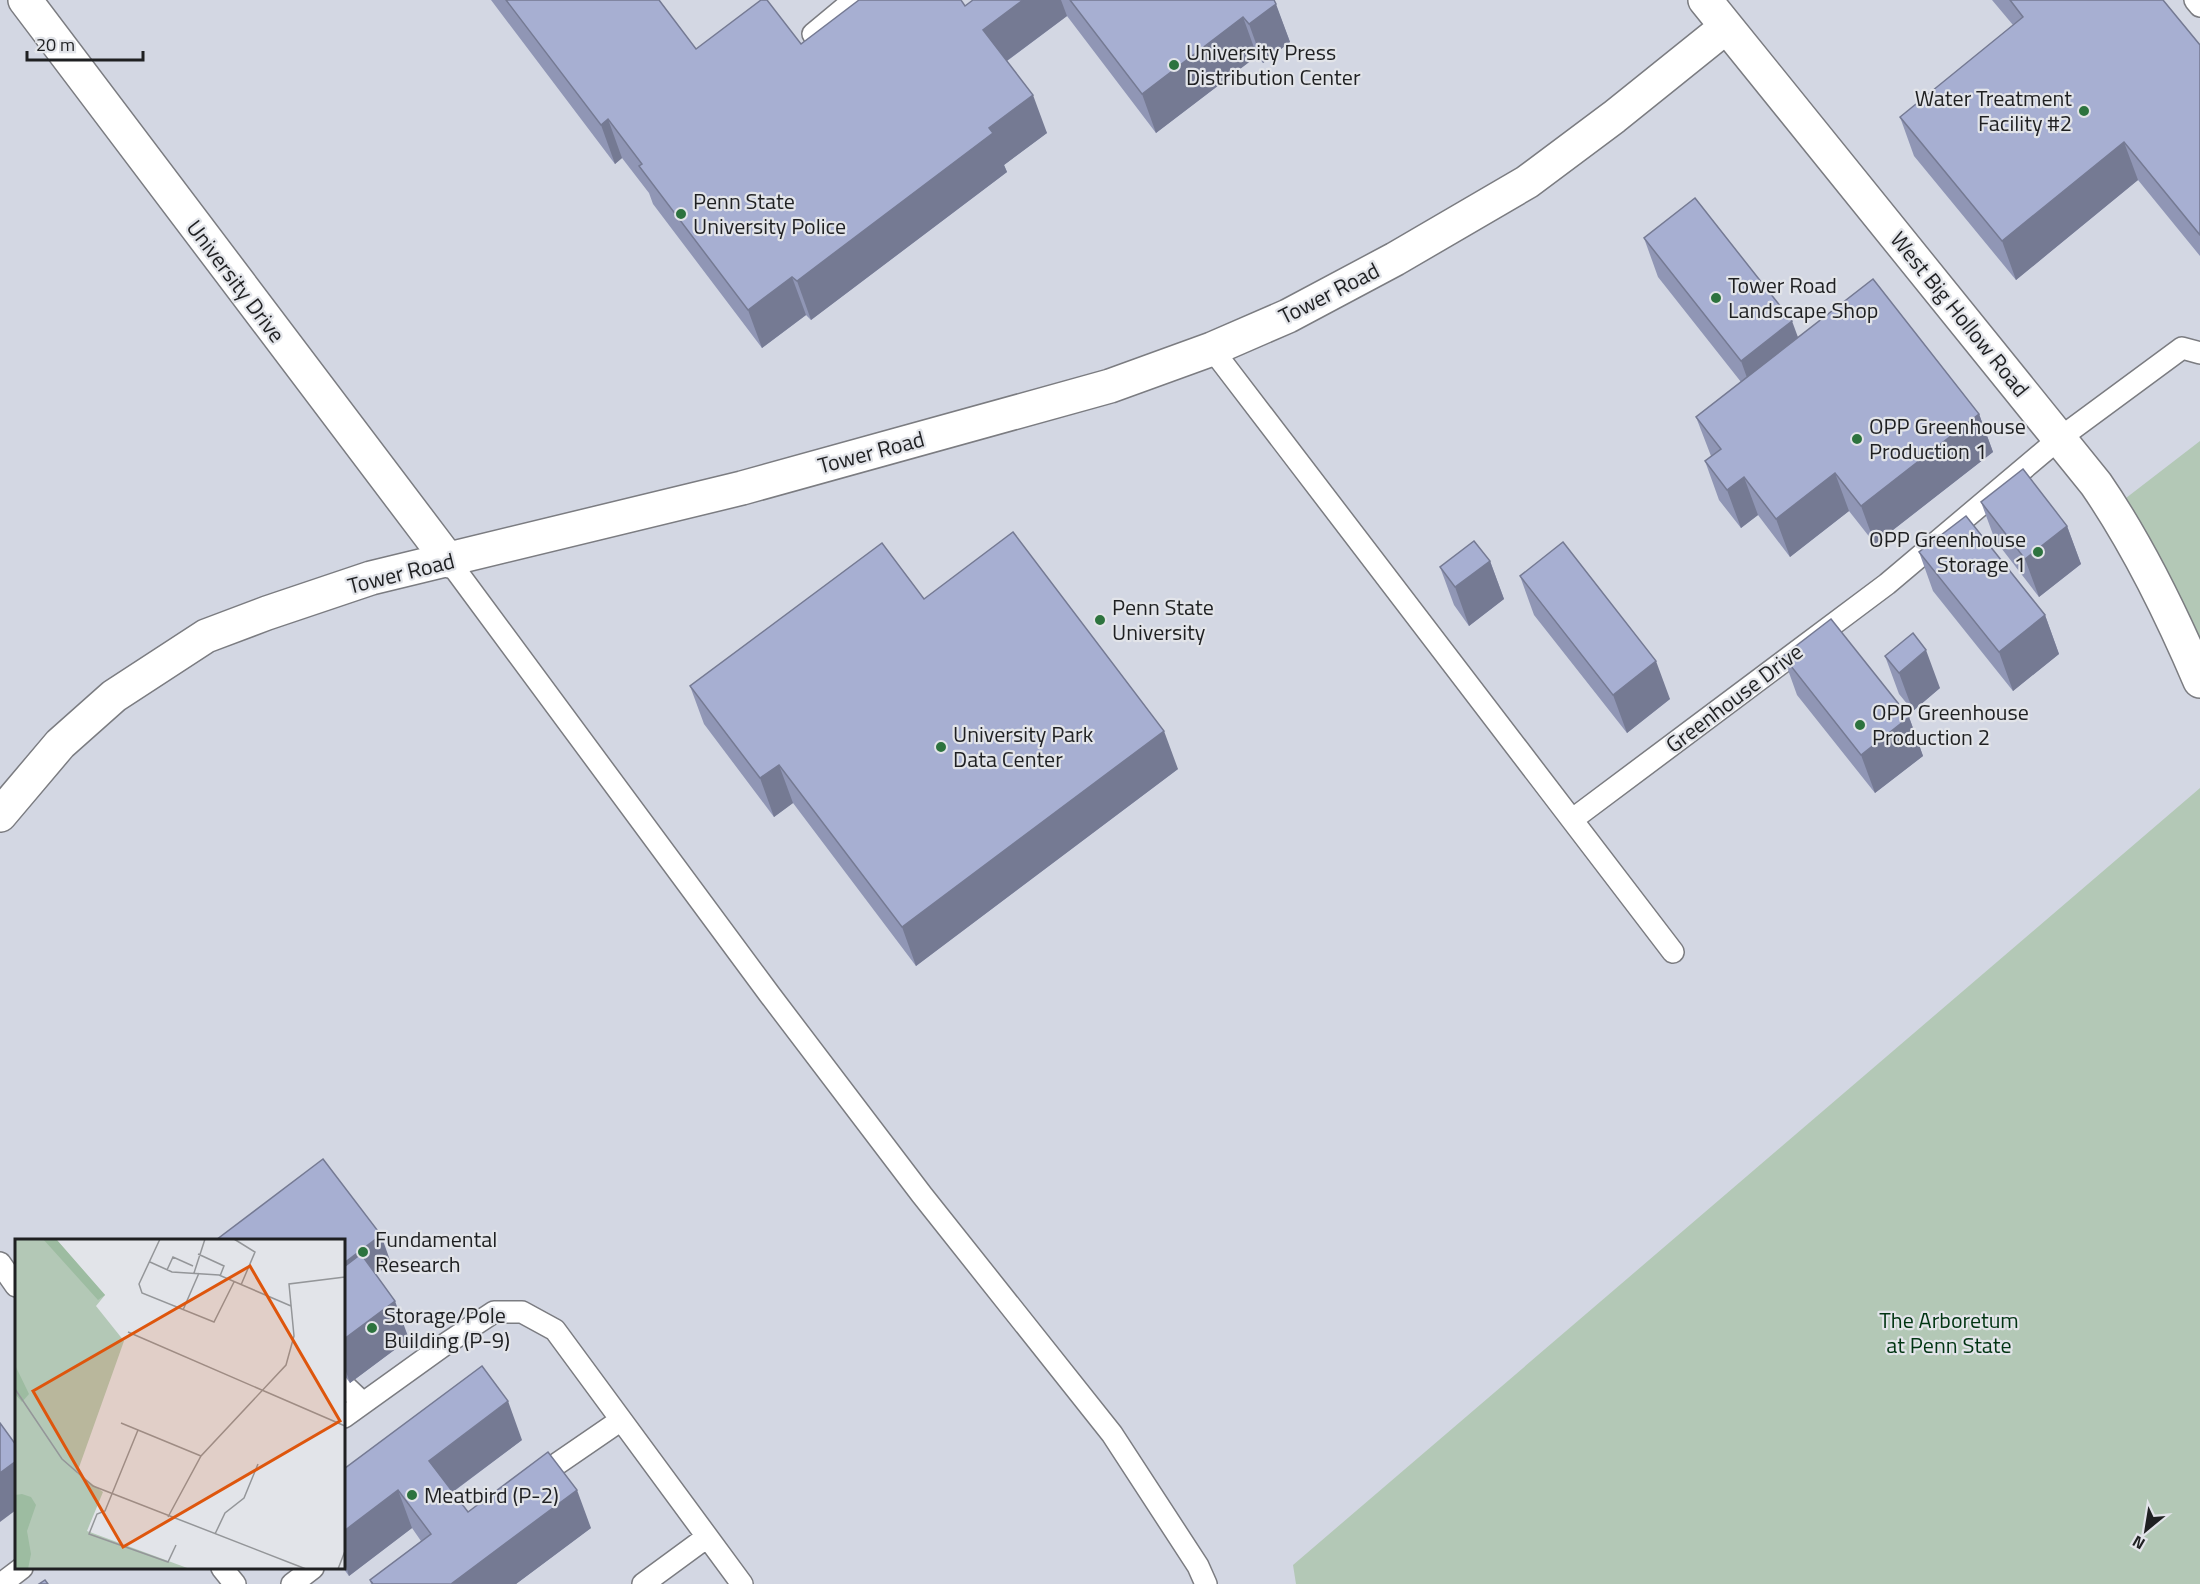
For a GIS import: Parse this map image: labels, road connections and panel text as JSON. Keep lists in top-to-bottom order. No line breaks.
{"streets":{"street":["University Drive","Tower Road","West Big Hollow Road"],"lane":["Greenhouse Drive"]},"crossings":[["University Drive","Tower Road"],["Tower Road","West Big Hollow Road"],["West Big Hollow Road","Greenhouse Drive"]],"parks":["The Arboretum at Penn State"],"places":["University Press Distribution Center","Water Treatment Facility #2","Penn State University Police","Tower Road Landscape Shop","OPP Greenhouse Production 1","OPP Greenhouse Storage 1","Penn State University","OPP Greenhouse Production 2","University Park Data Center","Fundamental Research","Storage/Pole Building (P-9)","Meatbird (P-2)"],"scale_bar":"20 m","north":"bottom left"}
